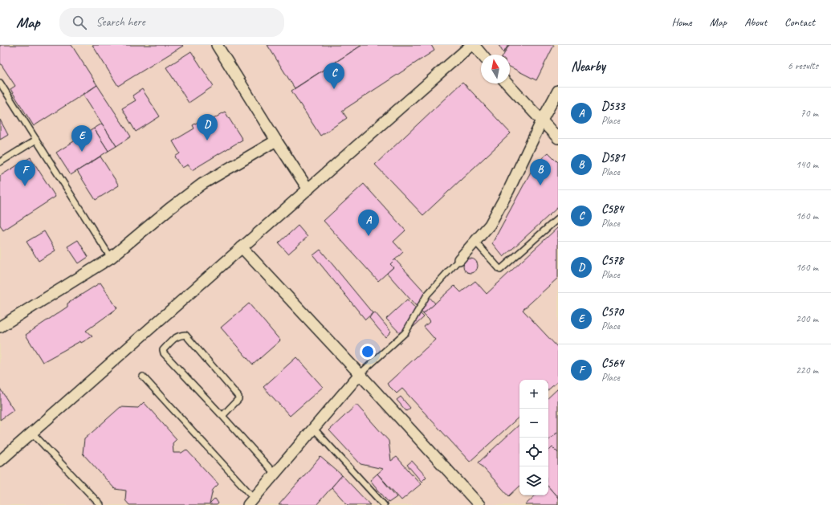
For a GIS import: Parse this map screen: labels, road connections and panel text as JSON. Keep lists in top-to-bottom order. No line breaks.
{"north":"top","page":{"header":"Map","search":"Search here","nav":["Home","Map","About","Contact"],"heading":["Nearby","6 results"],"pins":["C","D","E","B","F","A"],"list":[{"mark":"A","name":"D533","note":"Place","value":"70 m"},{"mark":"B","name":"D581","note":"Place","value":"140 m"},{"mark":"C","name":"C584","note":"Place","value":"160 m"},{"mark":"D","name":"C578","note":"Place","value":"160 m"},{"mark":"E","name":"C570","note":"Place","value":"200 m"},{"mark":"F","name":"C564","note":"Place","value":"220 m"}],"map_buttons":["+","−"]}}
